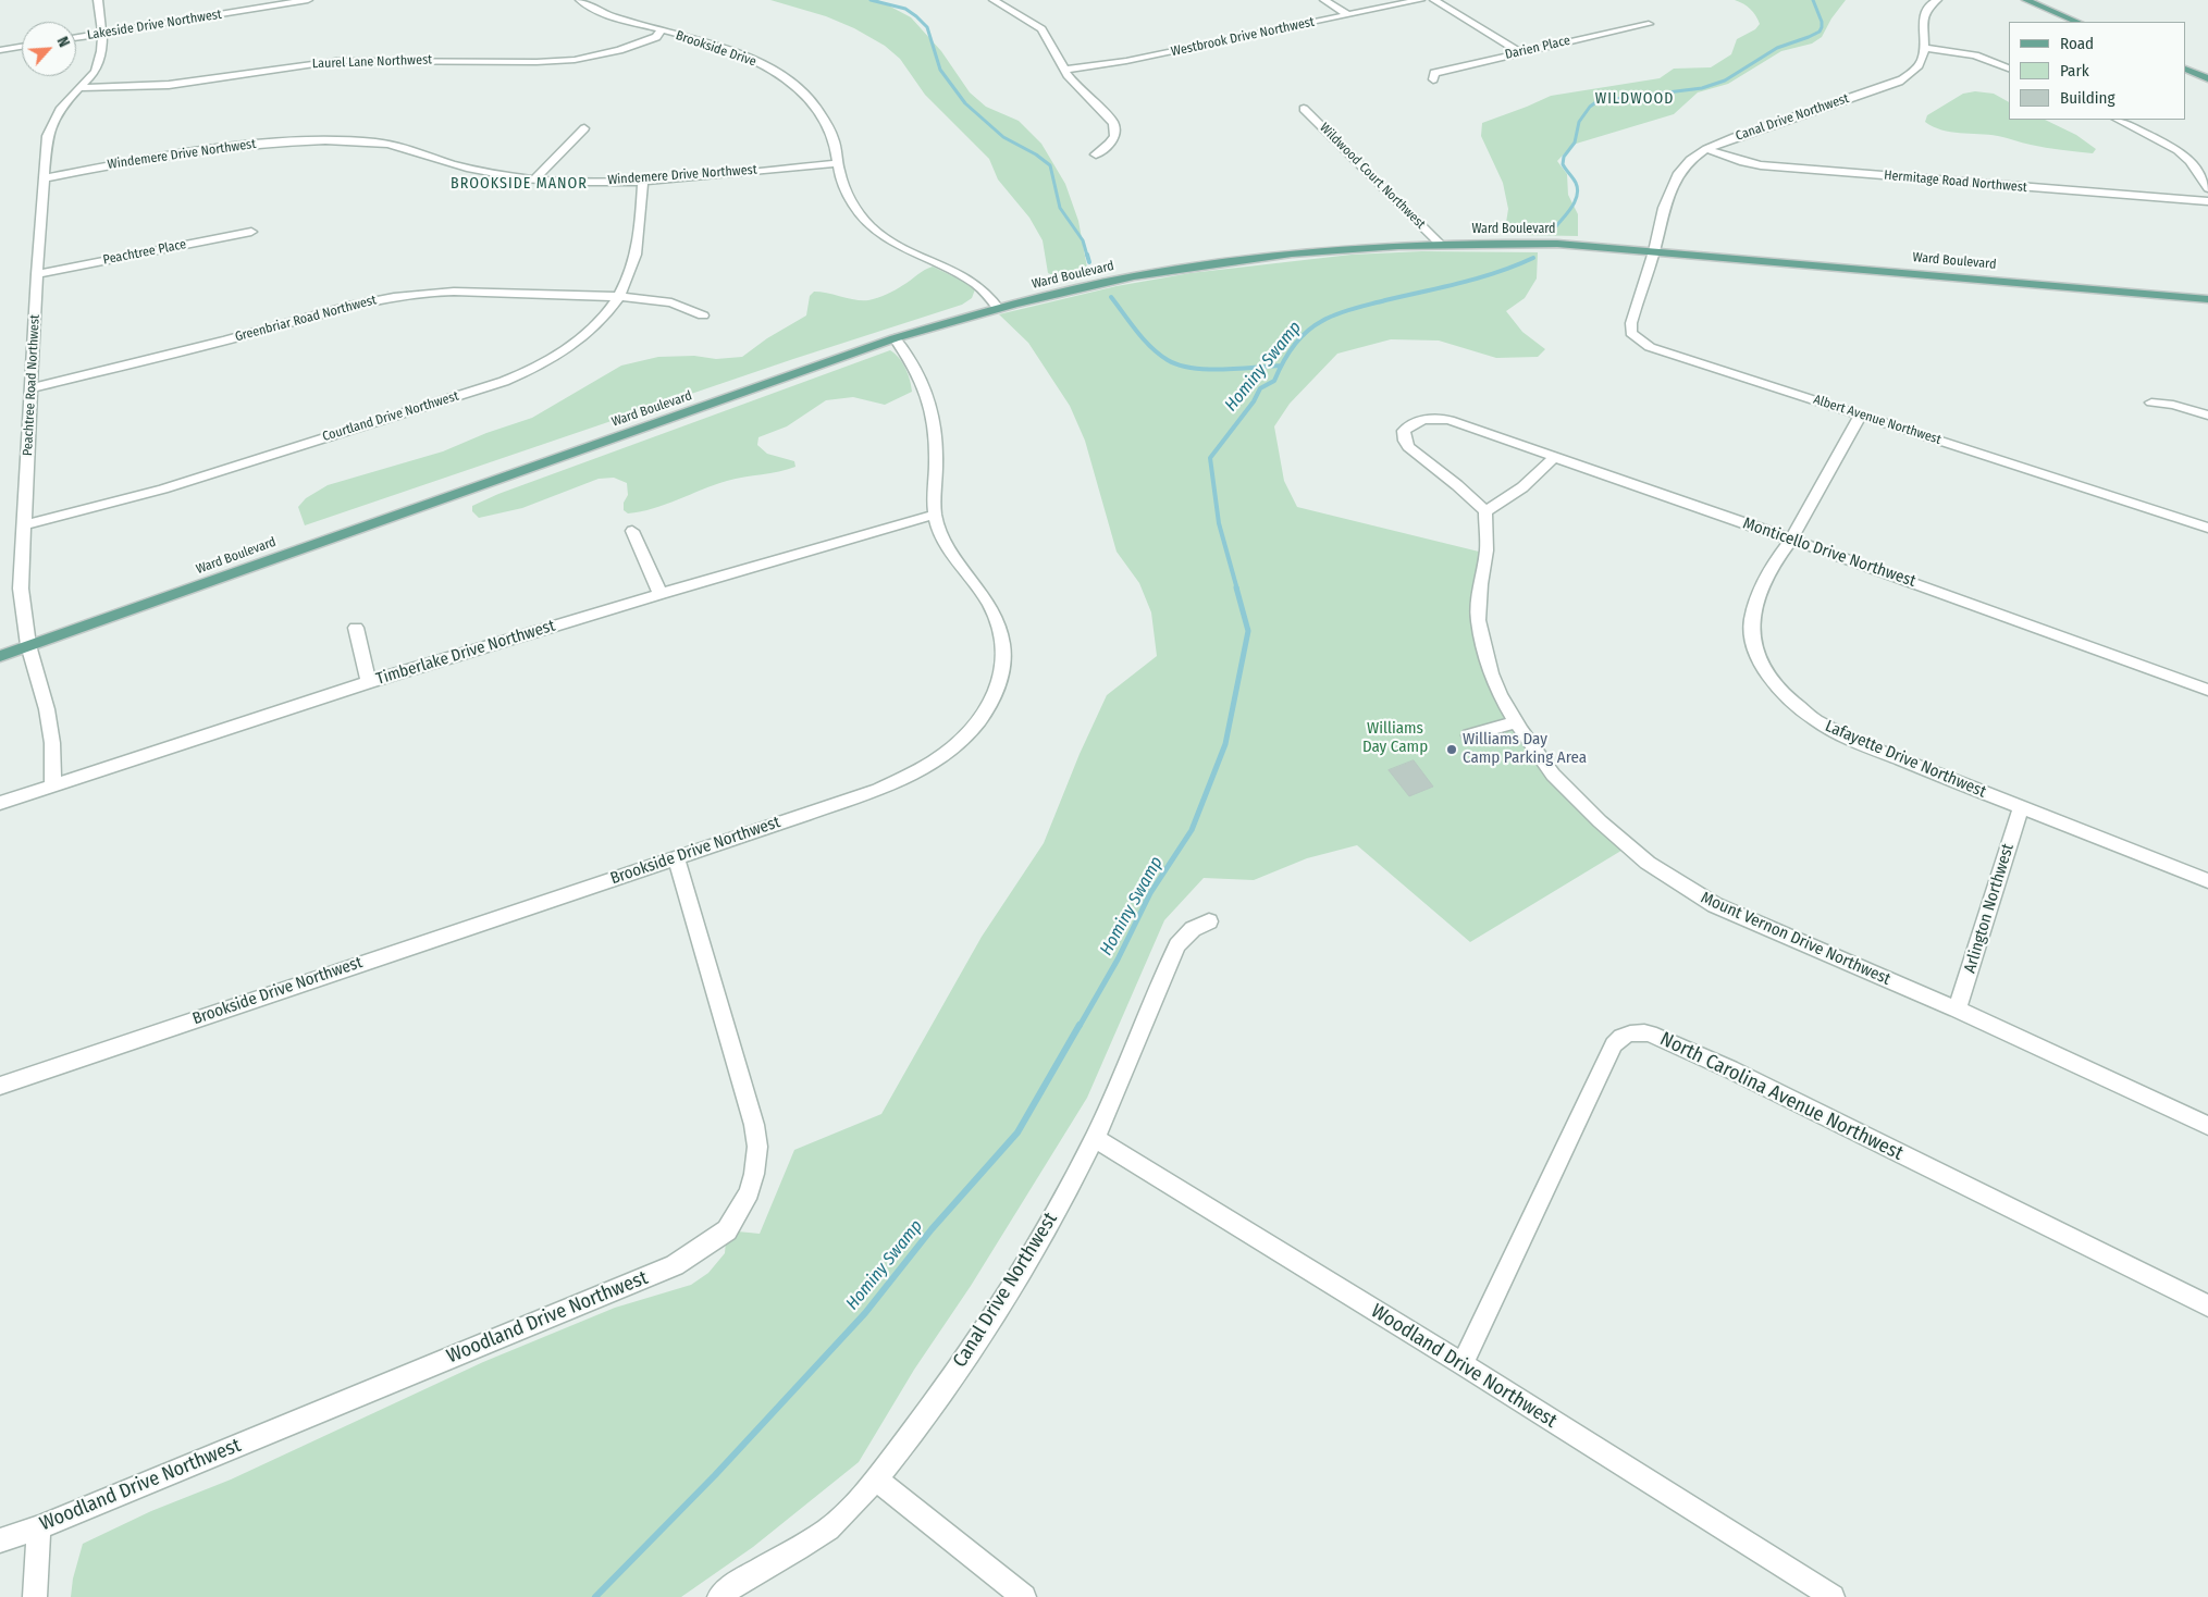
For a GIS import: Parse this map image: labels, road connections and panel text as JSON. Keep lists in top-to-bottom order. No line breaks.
{"streets":{"main road":["Ward Boulevard"],"street":["Lakeside Drive Northwest","Westbrook Drive Northwest","Darien Place","Brookside Drive","Laurel Lane Northwest","Canal Drive Northwest","Windemere Drive Northwest","Wildwood Court Northwest","Hermitage Road Northwest","Peachtree Place","Greenbriar Road Northwest","Peachtree Road Northwest","Courtland Drive Northwest","Albert Avenue Northwest","Monticello Drive Northwest","Timberlake Drive Northwest","Lafayette Drive Northwest","Brookside Drive Northwest","Arlington Northwest","Mount Vernon Drive Northwest","North Carolina Avenue Northwest","Woodland Drive Northwest"]},"crossings":[["Lakeside Drive Northwest","Peachtree Road Northwest"],["Brookside Drive","Laurel Lane Northwest"],["Brookside Drive","Windemere Drive Northwest"],["Brookside Drive","Ward Boulevard"],["Laurel Lane Northwest","Peachtree Road Northwest"],["Canal Drive Northwest","Hermitage Road Northwest"],["Canal Drive Northwest","Ward Boulevard"],["Canal Drive Northwest","Albert Avenue Northwest"],["Canal Drive Northwest","Woodland Drive Northwest"],["Windemere Drive Northwest","Peachtree Road Northwest"],["Windemere Drive Northwest","Courtland Drive Northwest"],["Wildwood Court Northwest","Ward Boulevard"],["Ward Boulevard","Peachtree Road Northwest"],["Ward Boulevard","Albert Avenue Northwest"],["Ward Boulevard","Brookside Drive Northwest"],["Peachtree Place","Peachtree Road Northwest"],["Greenbriar Road Northwest","Peachtree Road Northwest"],["Greenbriar Road Northwest","Courtland Drive Northwest"],["Peachtree Road Northwest","Courtland Drive Northwest"],["Peachtree Road Northwest","Timberlake Drive Northwest"],["Albert Avenue Northwest","Lafayette Drive Northwest"],["Monticello Drive Northwest","Lafayette Drive Northwest"],["Monticello Drive Northwest","Mount Vernon Drive Northwest"],["Timberlake Drive Northwest","Brookside Drive Northwest"],["Lafayette Drive Northwest","Arlington Northwest"],["Brookside Drive Northwest","Woodland Drive Northwest"],["Arlington Northwest","Mount Vernon Drive Northwest"],["North Carolina Avenue Northwest","Woodland Drive Northwest"]],"districts":["WILDWOOD","BROOKSIDE MANOR"],"water":["Hominy Swamp"],"parks":["Williams Day Camp"],"places":["Williams Day Camp Parking Area"],"legend":["Road","Park","Building"],"north":"top right"}
